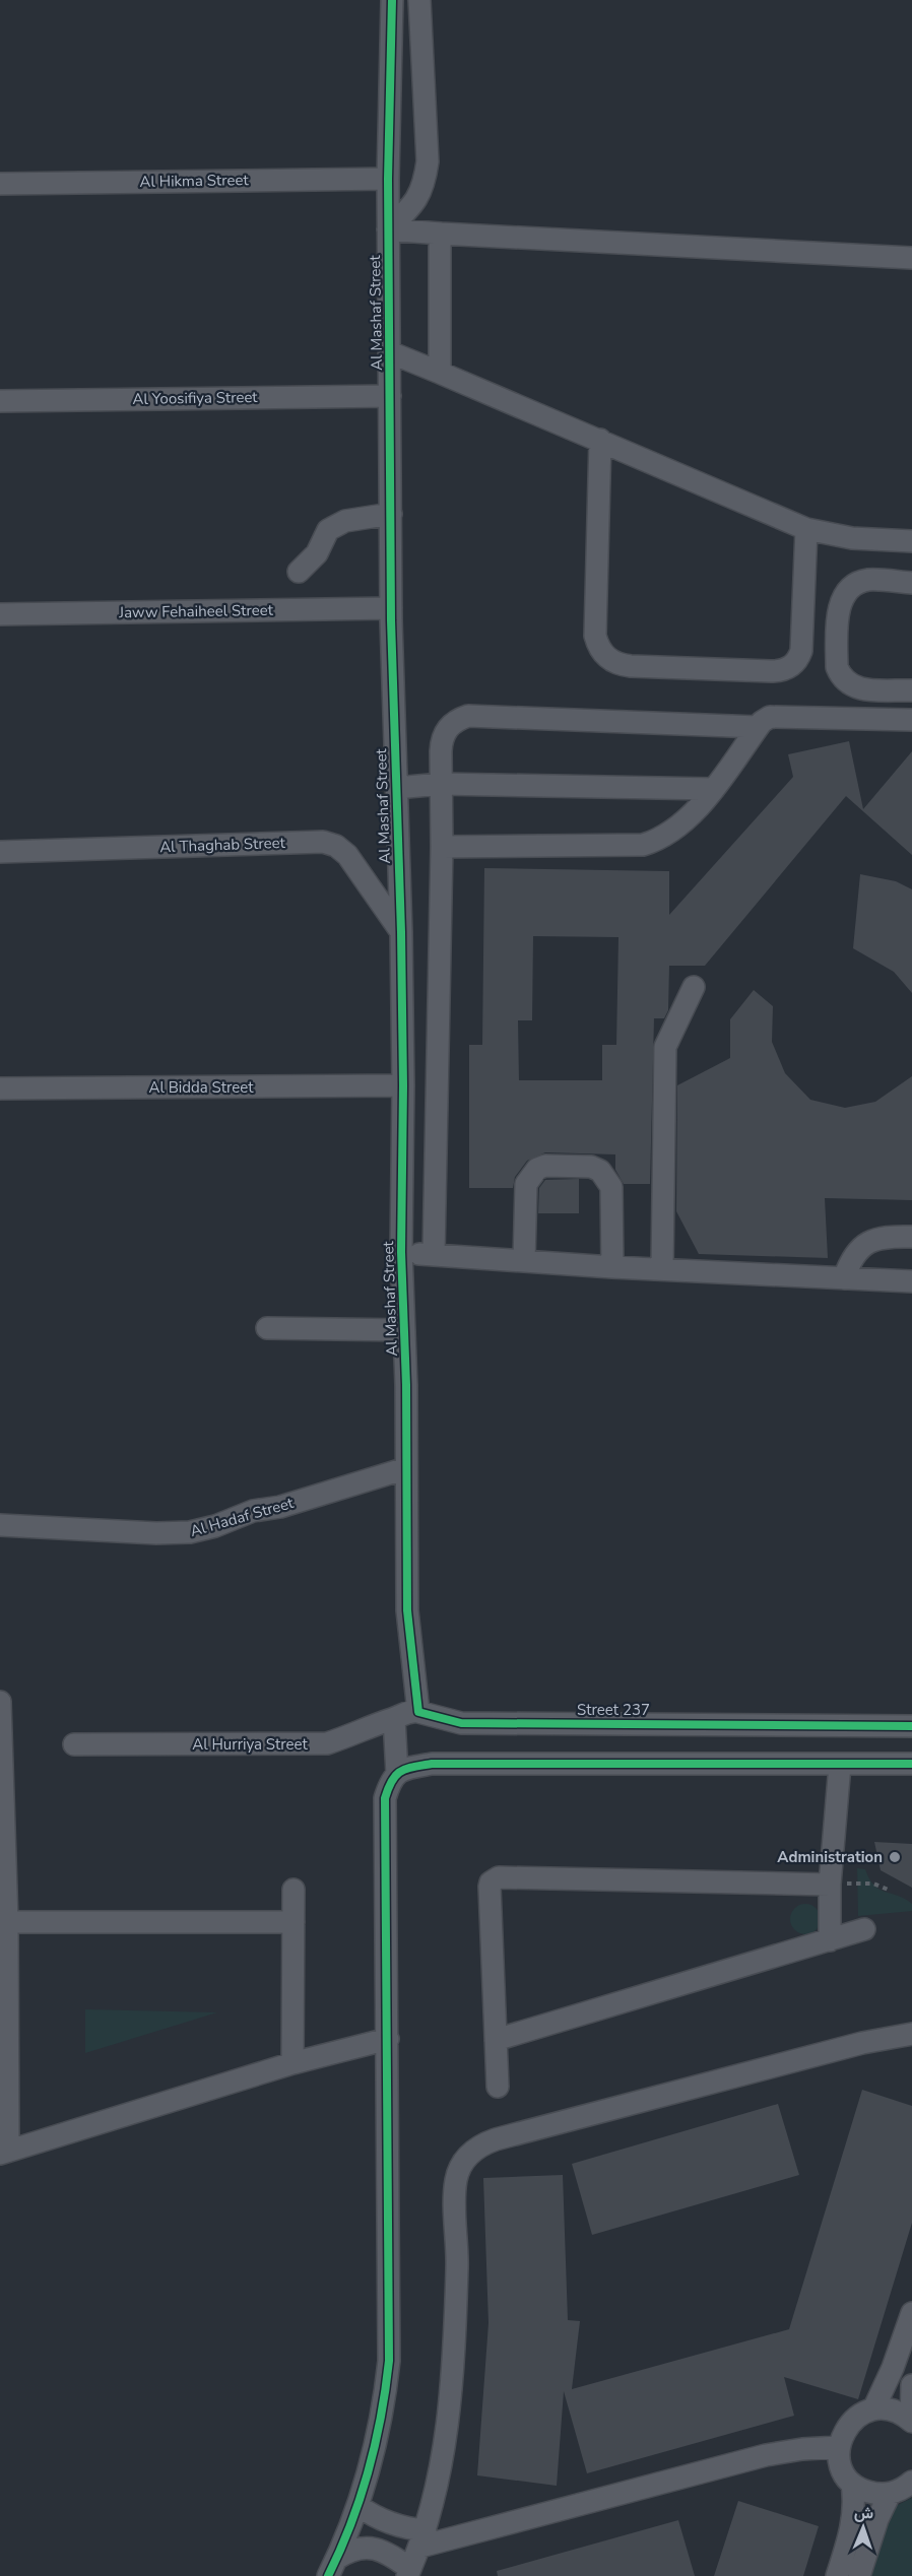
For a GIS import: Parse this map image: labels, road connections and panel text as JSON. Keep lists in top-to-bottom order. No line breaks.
{"streets":{"street":["Al Hikma Street","Al Mashaf Street","Al Yoosifiya Street","Jaww Fehaiheel Street","Al Thaghab Street","Al Bidda Street","Al Hadaf Street","Street 237","Al Hurriya Street"]},"crossings":[["Al Hikma Street","Al Mashaf Street"],["Al Mashaf Street","Al Yoosifiya Street"],["Al Mashaf Street","Jaww Fehaiheel Street"],["Al Mashaf Street","Al Thaghab Street"],["Al Mashaf Street","Al Bidda Street"],["Al Mashaf Street","Al Hadaf Street"],["Al Mashaf Street","Street 237"],["Al Mashaf Street","Al Hurriya Street"],["Street 237","Al Hurriya Street"]],"places":["Administration"],"north":"top"}
